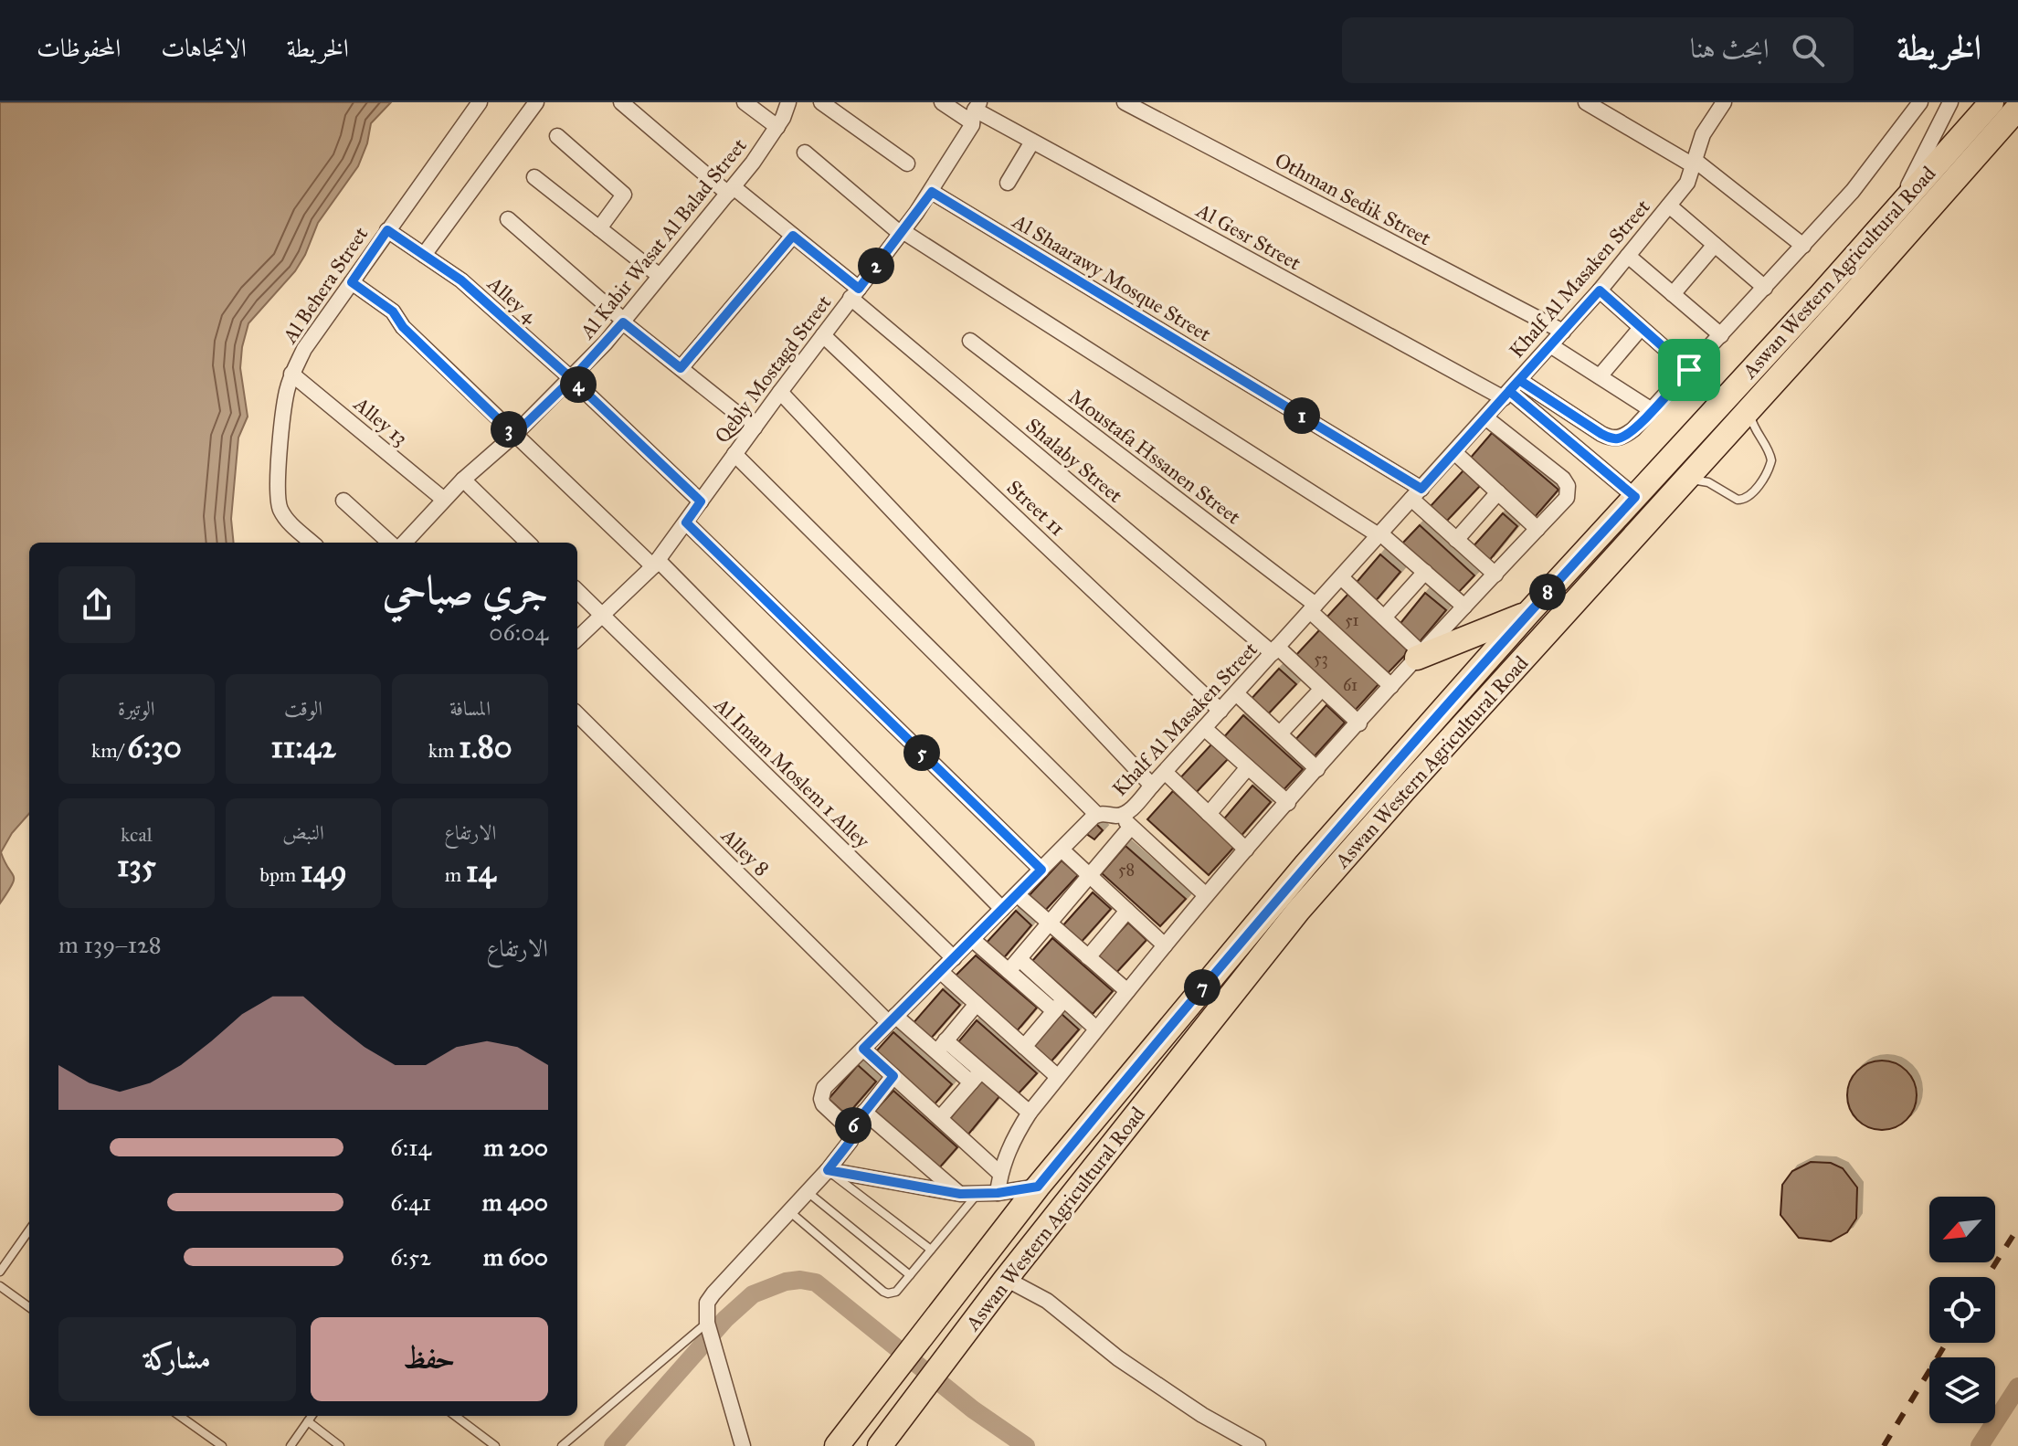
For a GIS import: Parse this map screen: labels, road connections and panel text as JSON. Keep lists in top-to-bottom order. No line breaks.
{"streets":{"main road":["Aswan Western Agricultural Road"],"street":["Othman Sedik Street","Al Gesr Street","Al Kabir Wasat Al Balad Street","Al Shaarawy Mosque Street","Khalf Al Masaken Street","Al Behera Street","Alley 4","Qebly Mostagd Street","Alley 13","Moustafa Hssanen Street","Shalaby Street","Street 11","Al Imam Moslem 1 Alley","Alley 8"]},"crossings":[["Othman Sedik Street","Khalf Al Masaken Street"],["Al Gesr Street","Khalf Al Masaken Street"],["Al Gesr Street","Qebly Mostagd Street"],["Al Kabir Wasat Al Balad Street","Alley 4"],["Al Kabir Wasat Al Balad Street","Alley 13"],["Al Kabir Wasat Al Balad Street","Shalaby Street"],["Al Shaarawy Mosque Street","Khalf Al Masaken Street"],["Al Shaarawy Mosque Street","Qebly Mostagd Street"],["Khalf Al Masaken Street","Moustafa Hssanen Street"],["Khalf Al Masaken Street","Shalaby Street"],["Khalf Al Masaken Street","Street 11"],["Khalf Al Masaken Street","Al Imam Moslem 1 Alley"],["Khalf Al Masaken Street","Alley 8"],["Al Behera Street","Alley 4"],["Al Behera Street","Alley 13"],["Qebly Mostagd Street","Shalaby Street"],["Qebly Mostagd Street","Street 11"],["Qebly Mostagd Street","Al Imam Moslem 1 Alley"]],"house_numbers":["51","53","61","58"],"north":"bottom left","page":{"header":"الخريطة","search":"ابحث هنا","nav":["الخريطة","الاتجاهات","المحفوظات"],"pins":["2","4","1","3","8","5","7","6"],"heading":["جري صباحي","06:04"],"stats":[["المسافة","1.80 km"],["الوقت","11:42"],["الوتيرة","6:30 /km"],["الارتفاع","14 m"],["النبض","149 bpm"],["kcal","135"]],"chart":["الارتفاع","128–139 m"],"list":[{"name":"200 m","note":"6:14"},{"name":"400 m","note":"6:41"},{"name":"600 m","note":"6:52"}],"buttons":["حفظ","مشاركة"]}}
